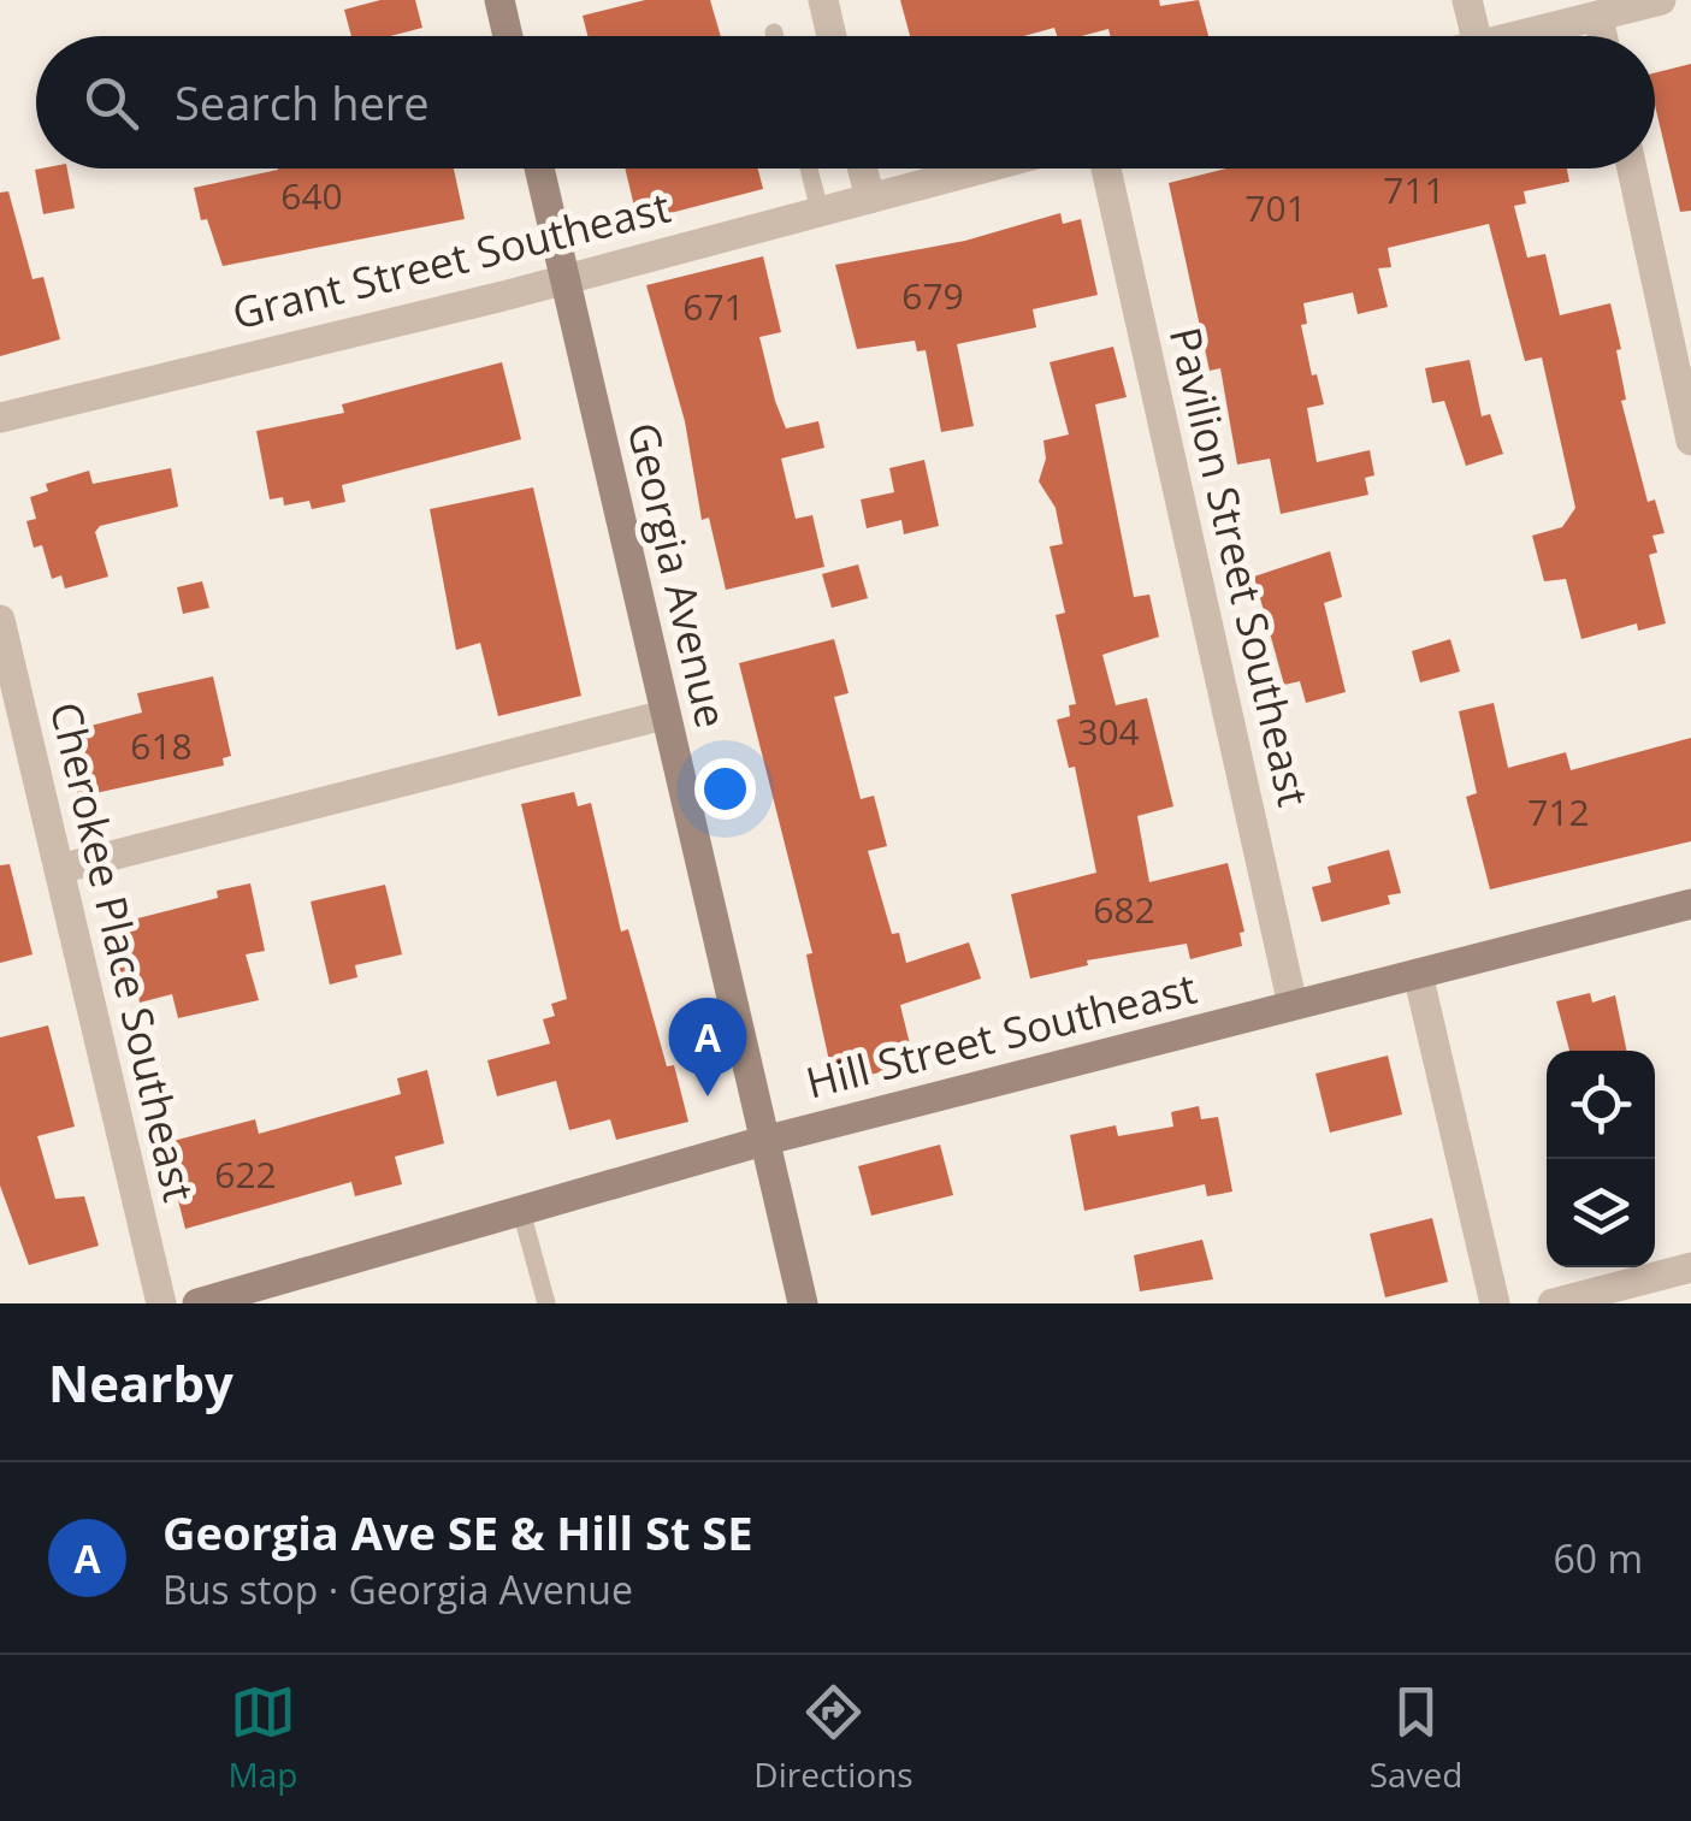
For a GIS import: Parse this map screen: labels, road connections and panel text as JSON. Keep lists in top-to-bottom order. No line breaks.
{"streets":{"street":["Grant Street Southeast","Pavilion Street Southeast","Georgia Avenue","Cherokee Place Southeast","Hill Street Southeast"]},"crossings":[["Grant Street Southeast","Georgia Avenue"],["Pavilion Street Southeast","Hill Street Southeast"],["Georgia Avenue","Hill Street Southeast"]],"house_numbers":["711","640","701","679","671","304","618","712","682","622"],"page":{"search":"Search here","pins":"A","heading":"Nearby","list":[{"mark":"A","name":"Georgia Ave SE & Hill St SE","note":"Bus stop · Georgia Avenue","value":"60 m"}],"nav":["Map","Directions","Saved"]}}
